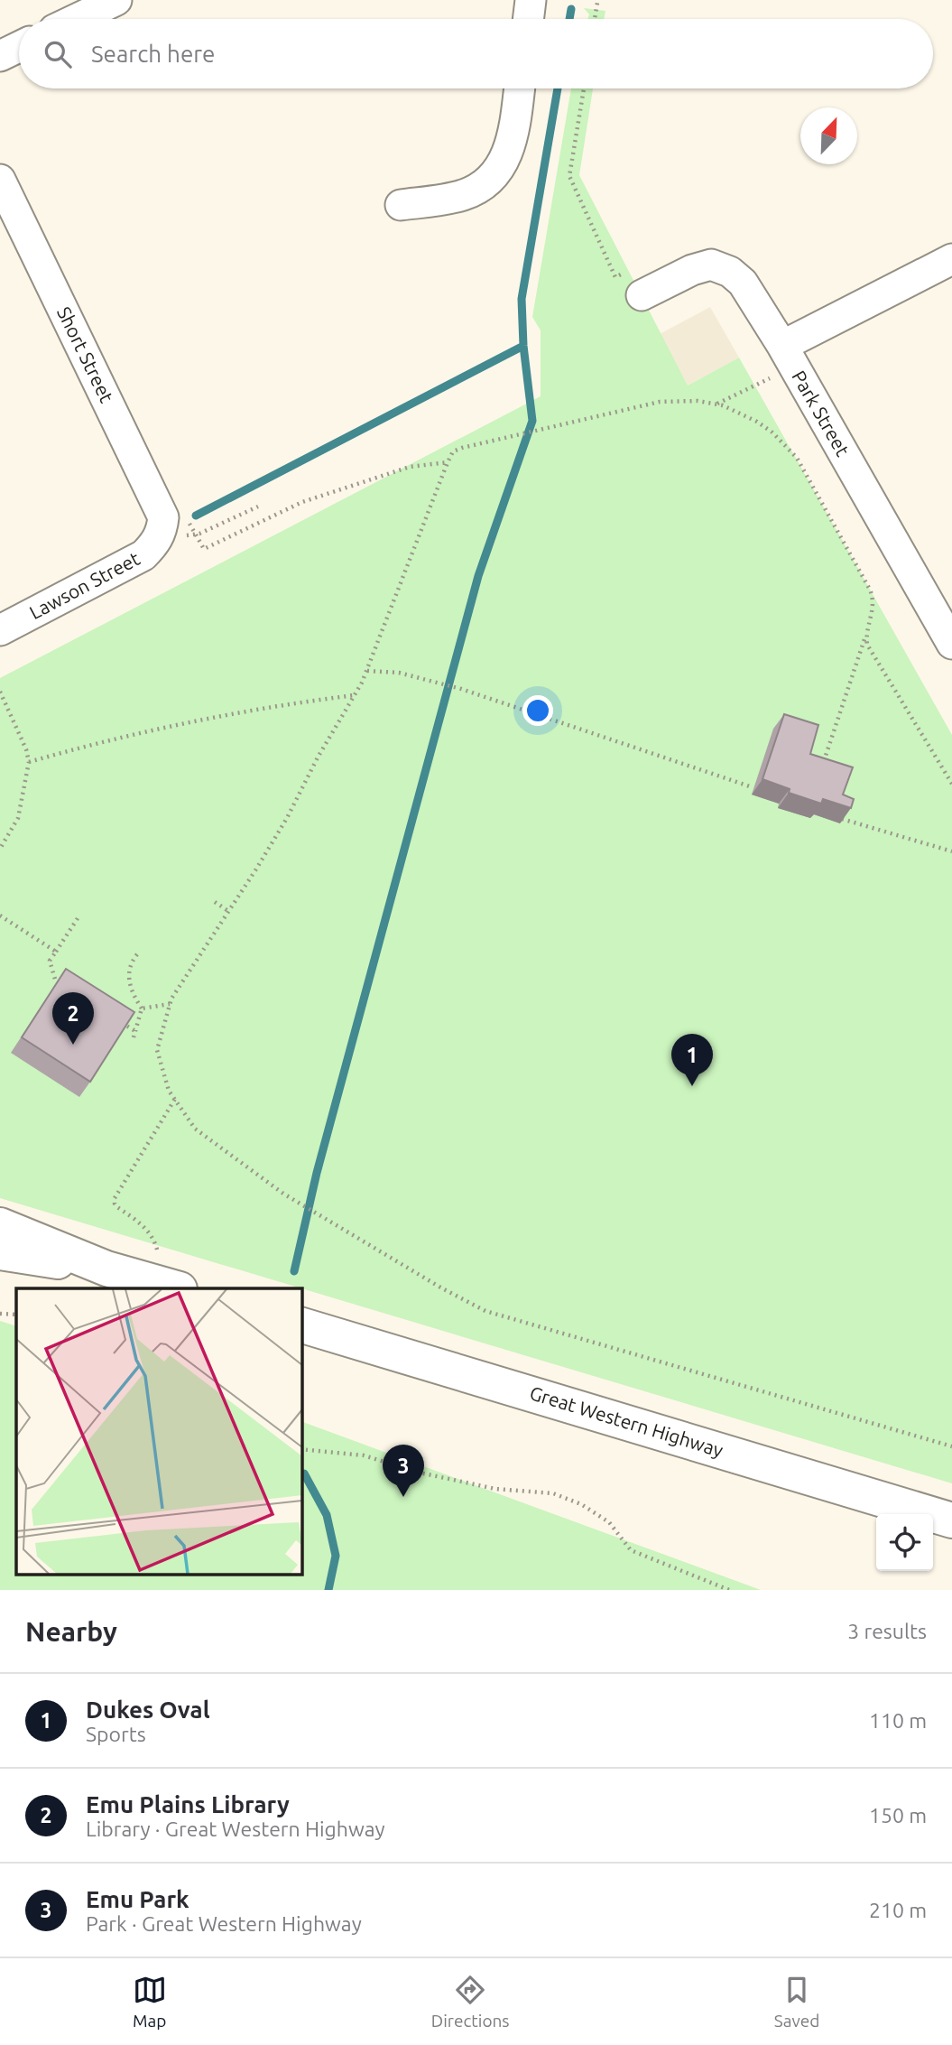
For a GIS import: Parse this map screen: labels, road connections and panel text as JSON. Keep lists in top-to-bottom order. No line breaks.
{"streets":{"highway":["Great Western Highway"],"street":["Short Street","Park Street","Lawson Street"]},"crossings":[["Short Street","Lawson Street"]],"north":"top right","page":{"search":"Search here","pins":["2","1","3"],"heading":["Nearby","3 results"],"list":[{"mark":"1","name":"Dukes Oval","note":"Sports","value":"110 m"},{"mark":"2","name":"Emu Plains Library","note":"Library · Great Western Highway","value":"150 m"},{"mark":"3","name":"Emu Park","note":"Park · Great Western Highway","value":"210 m"}],"nav":["Map","Directions","Saved"]}}
